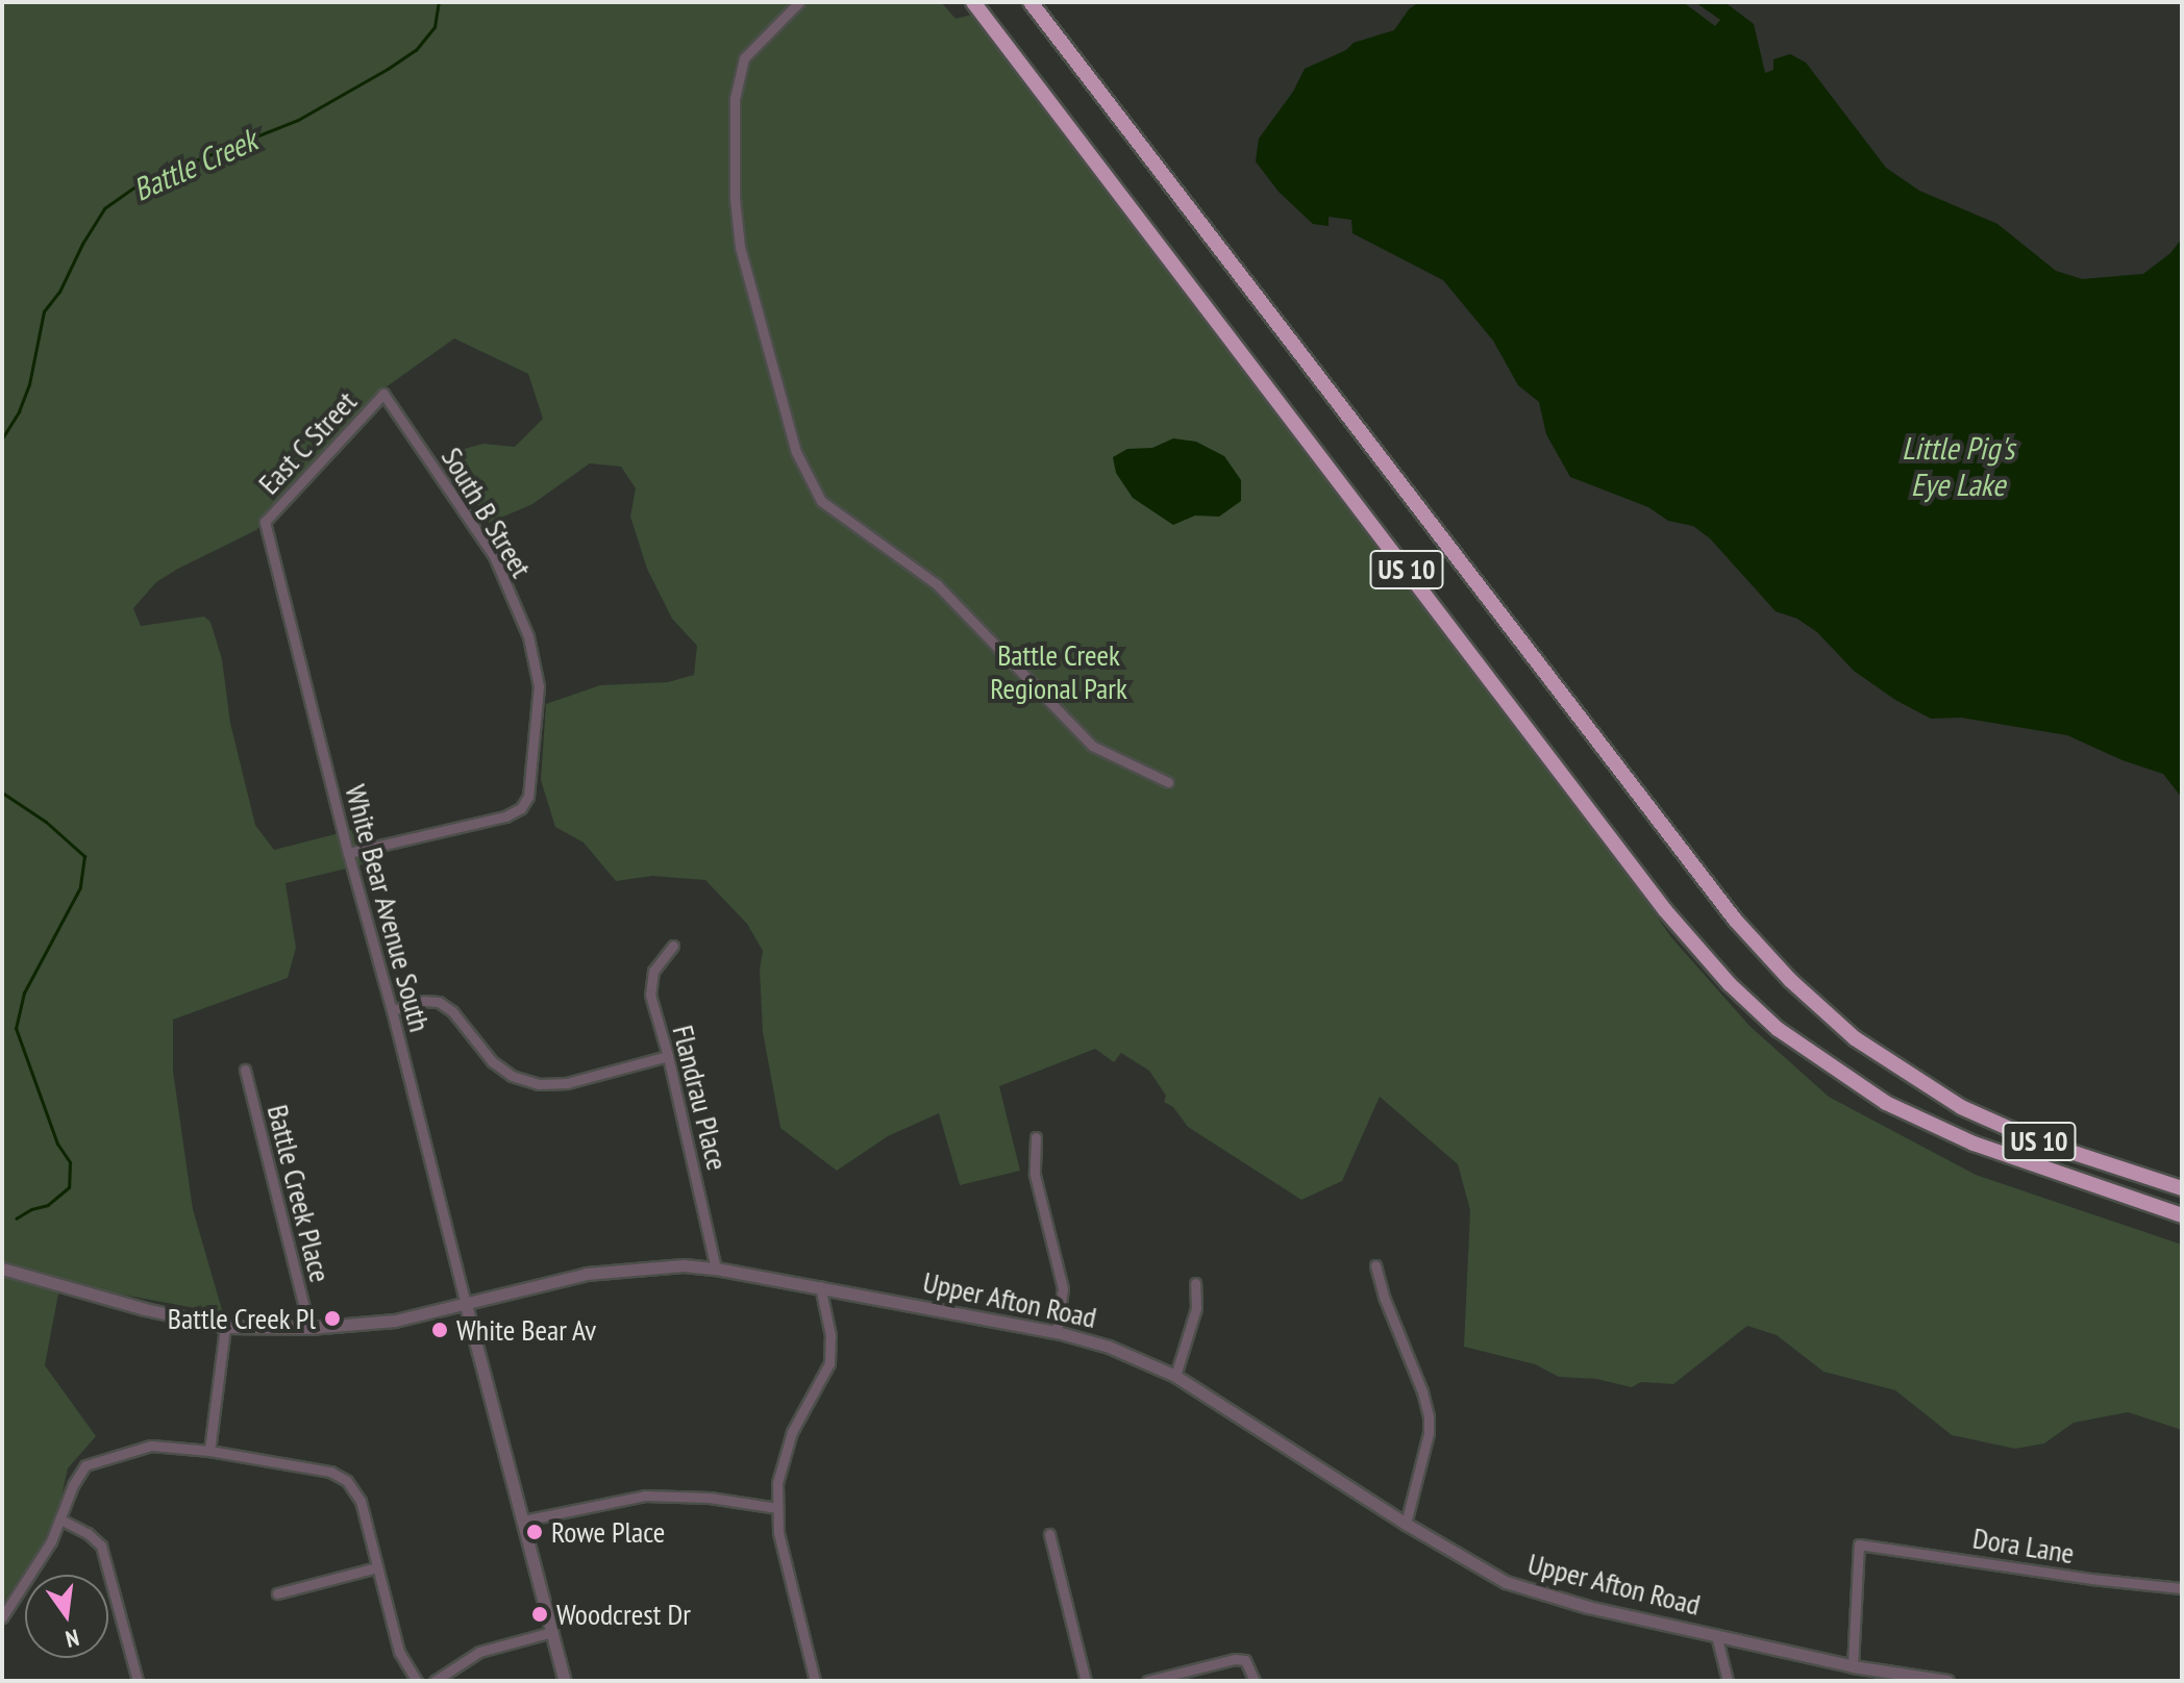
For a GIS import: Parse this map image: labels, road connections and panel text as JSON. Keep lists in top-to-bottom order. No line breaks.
{"streets":{"highway":["US 10"],"street":["East C Street","South B Street","White Bear Avenue South","Flandrau Place","Battle Creek Place","Upper Afton Road","Dora Lane"]},"crossings":[["East C Street","South B Street"],["East C Street","White Bear Avenue South"],["South B Street","White Bear Avenue South"],["White Bear Avenue South","Upper Afton Road"],["Flandrau Place","Upper Afton Road"],["Battle Creek Place","Upper Afton Road"],["Upper Afton Road","Dora Lane"]],"water":["Battle Creek","Little Pig's Eye Lake"],"parks":["Battle Creek Regional Park"],"places":["Battle Creek Pl","White Bear Av","Rowe Place","Woodcrest Dr"],"north":"bottom"}
